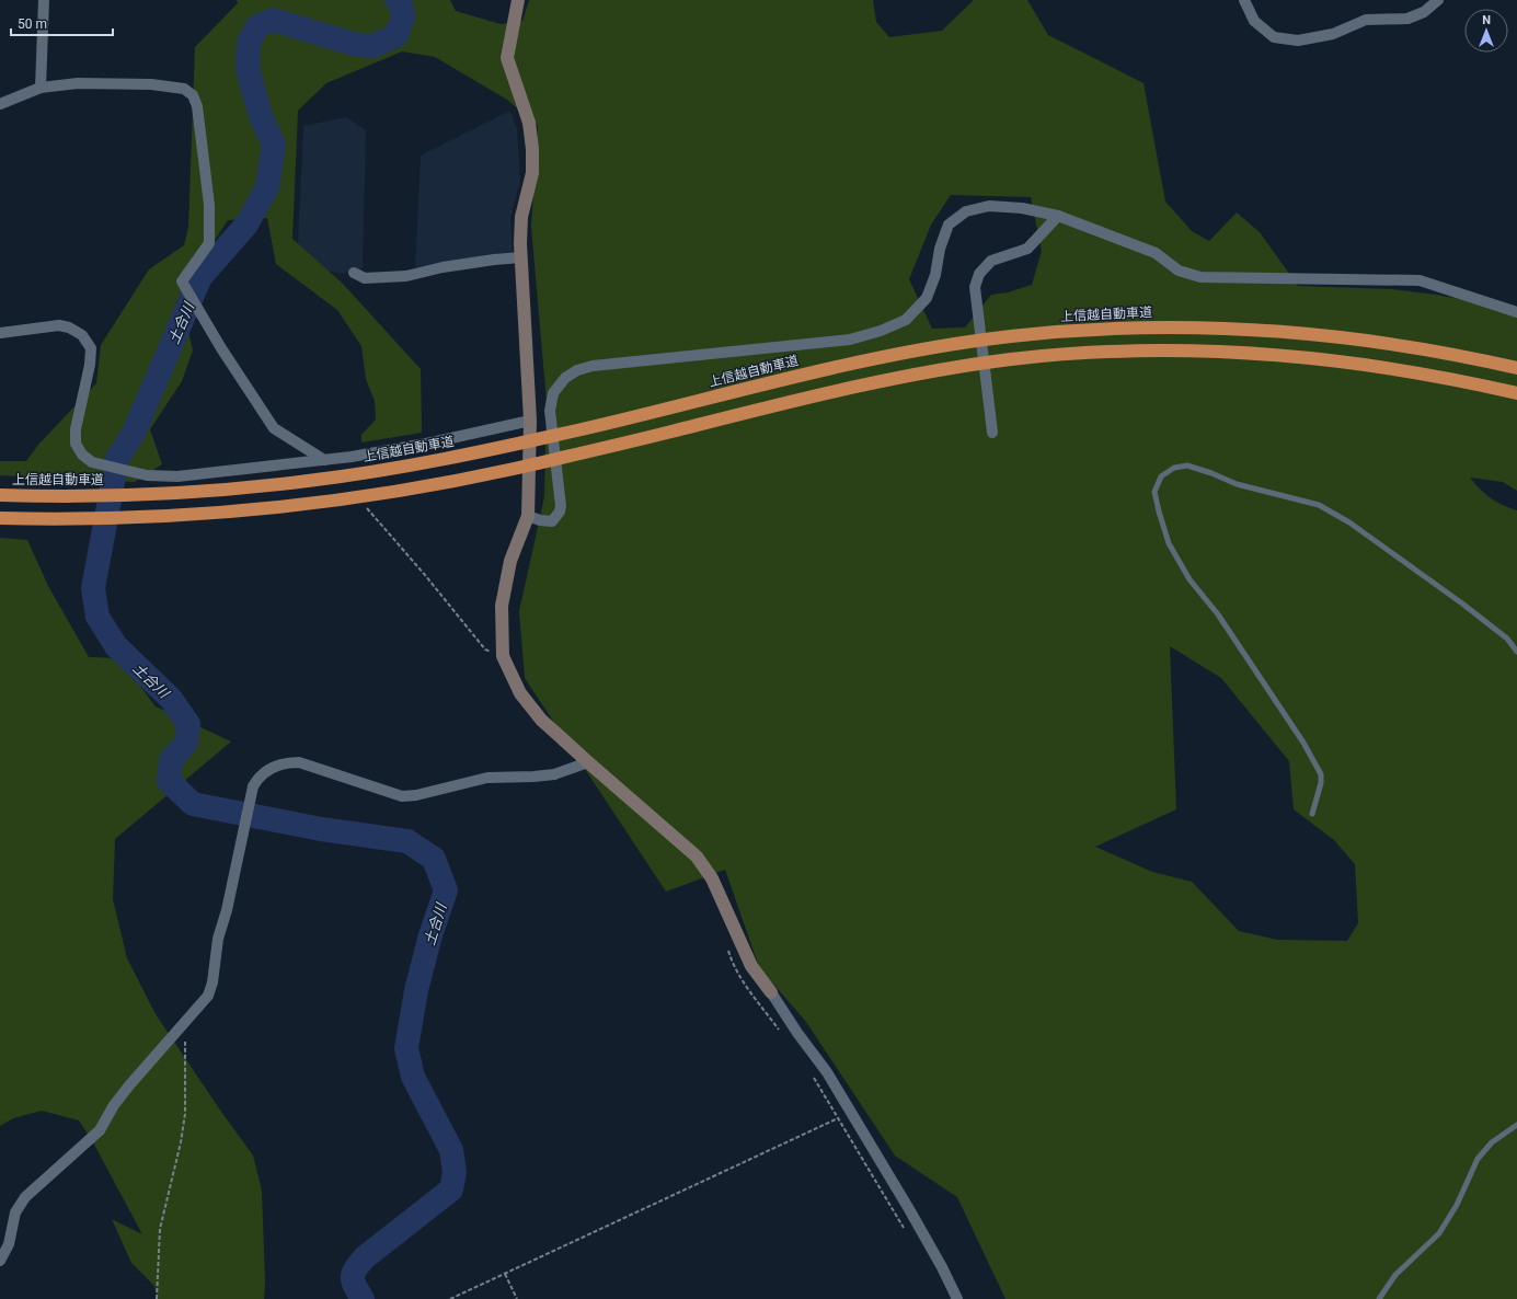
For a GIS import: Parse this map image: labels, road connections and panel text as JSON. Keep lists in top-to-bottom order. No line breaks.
{"streets":{"highway":["上信越自動車道"]},"water":["土合川"],"scale_bar":"50 m","north":"top"}
